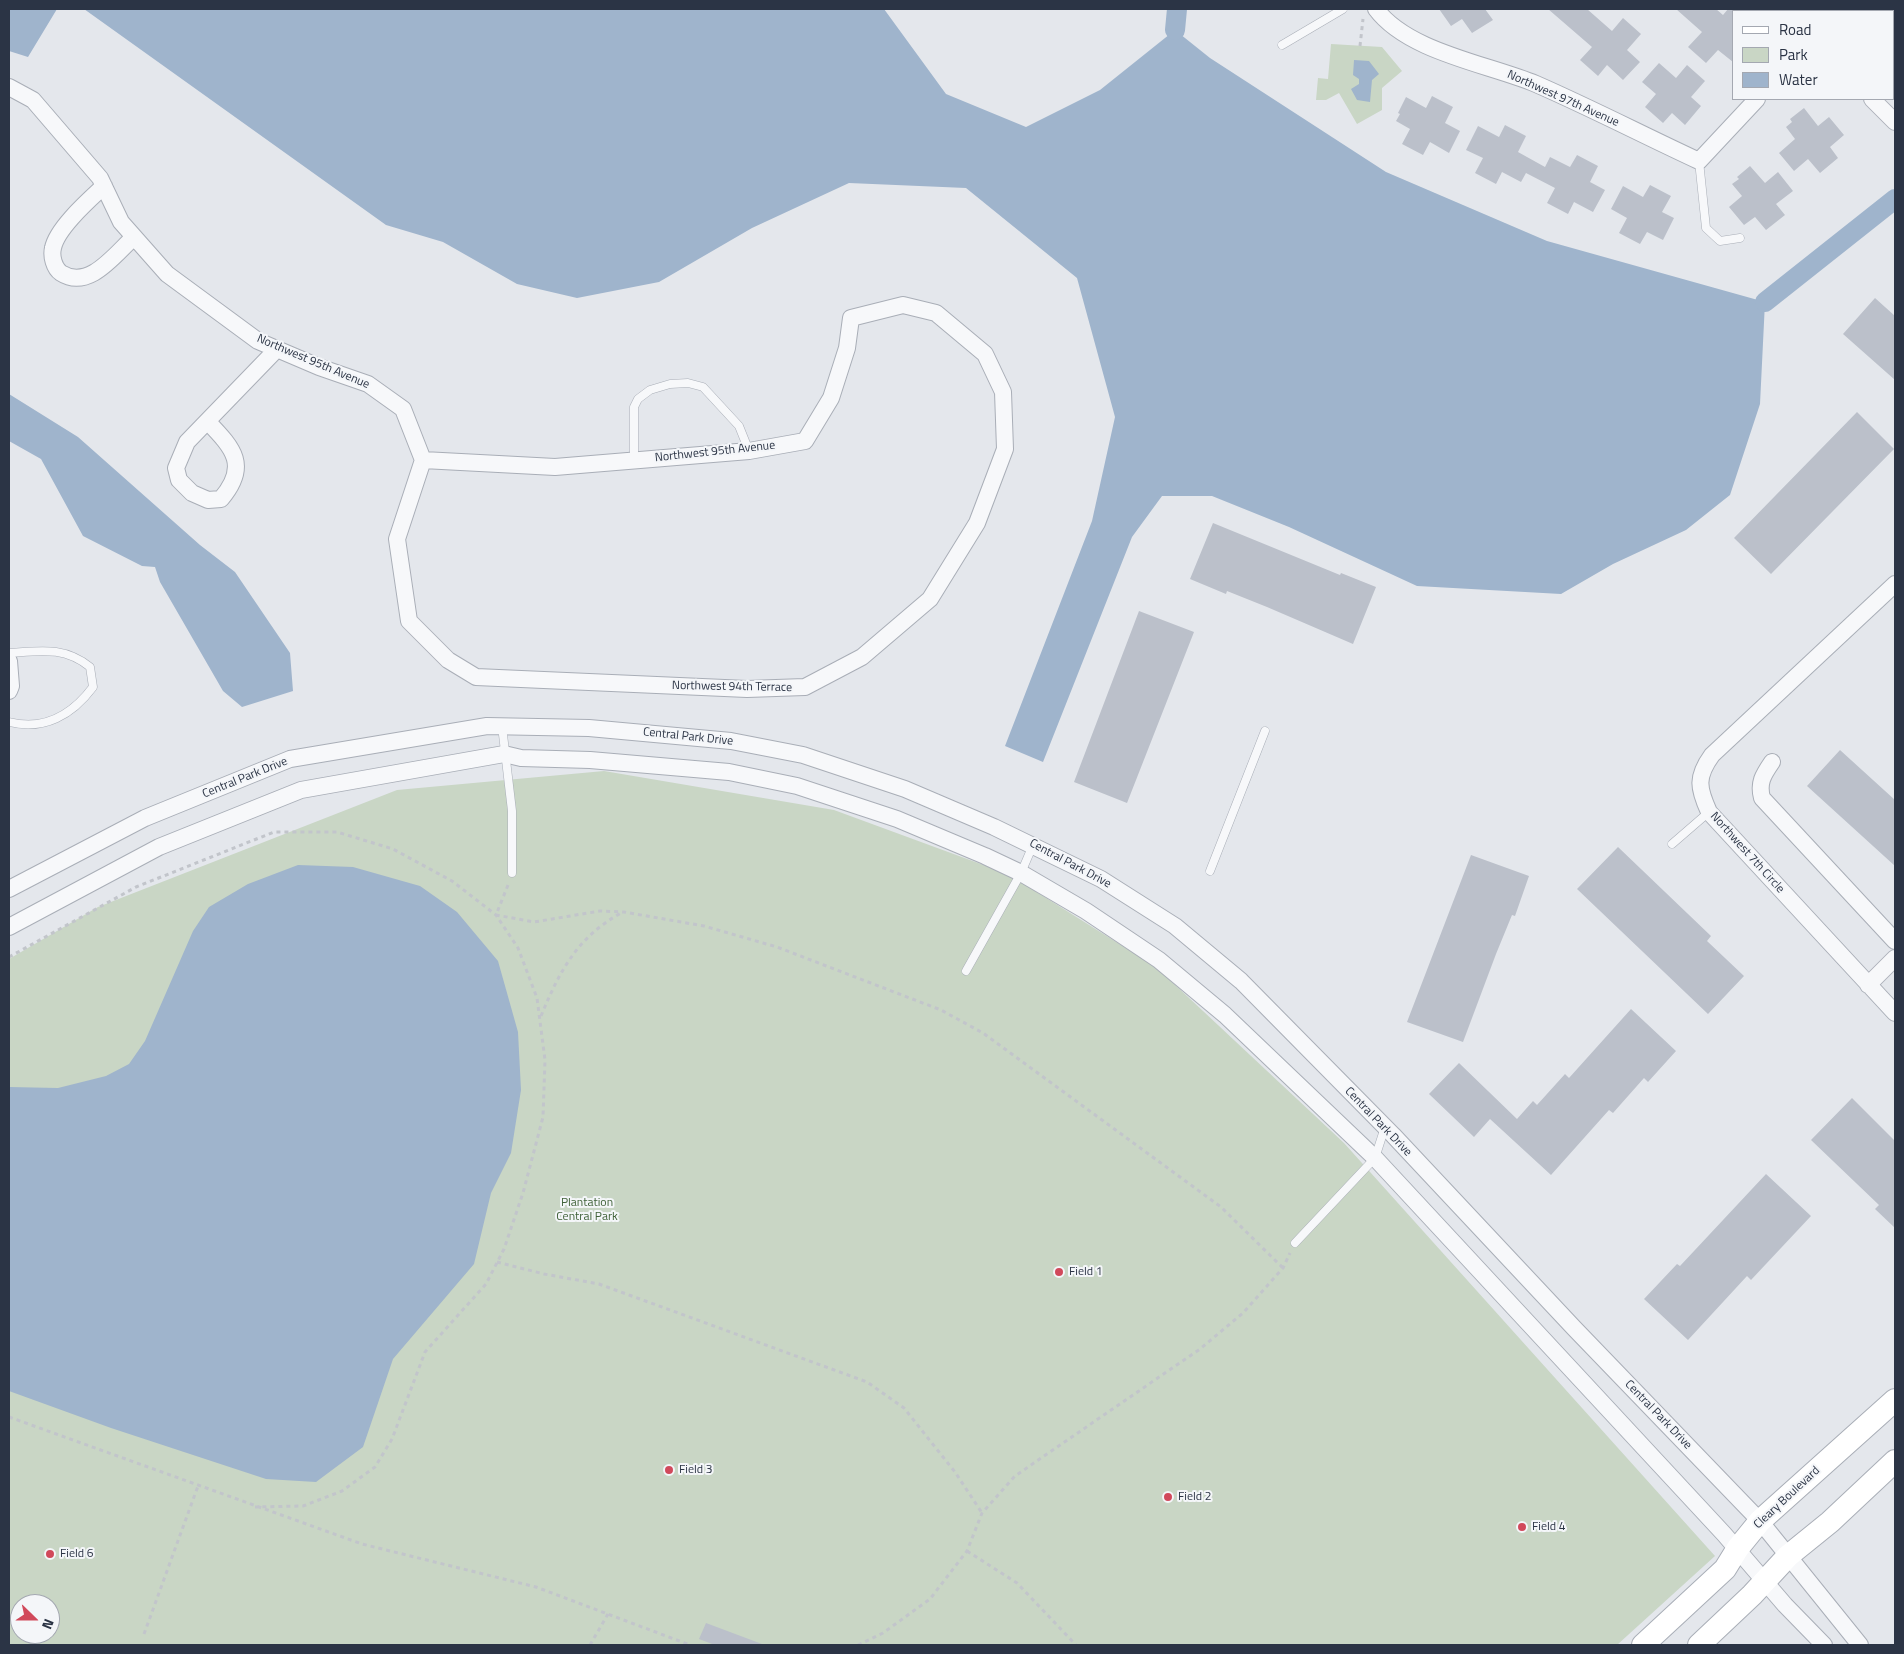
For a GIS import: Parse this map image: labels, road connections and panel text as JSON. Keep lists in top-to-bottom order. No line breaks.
{"streets":{"street":["Northwest 97th Avenue","Northwest 95th Avenue","Northwest 94th Terrace","Central Park Drive","Northwest 7th Circle","Cleary Boulevard"]},"crossings":[["Northwest 95th Avenue","Northwest 94th Terrace"],["Central Park Drive","Cleary Boulevard"]],"parks":["Plantation Central Park"],"places":["Field 1","Field 3","Field 2","Field 4","Field 6"],"legend":["Road","Park","Water"],"north":"right"}
